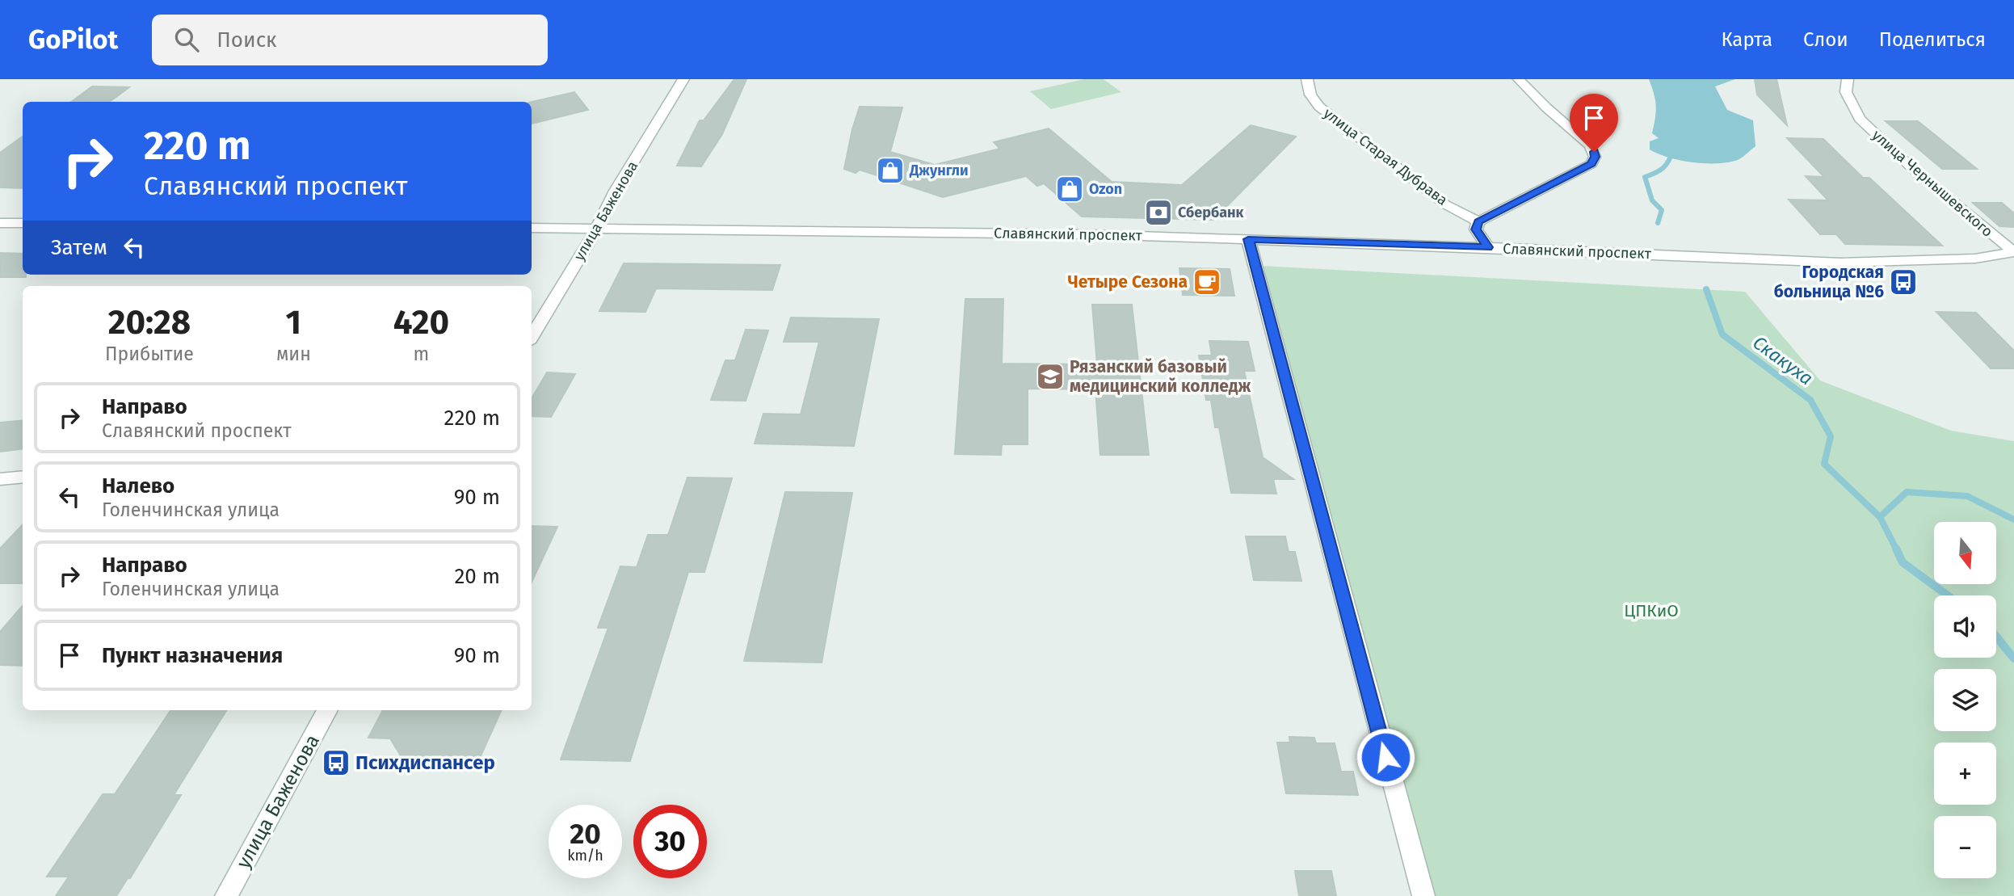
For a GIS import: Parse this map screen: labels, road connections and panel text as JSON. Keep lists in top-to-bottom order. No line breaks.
{"streets":{"street":["улица Старая Дубрава","улица Чернышевского","улица Баженова","Славянский проспект"]},"crossings":[["улица Чернышевского","Славянский проспект"],["улица Баженова","Славянский проспект"]],"water":["Скакуха"],"parks":["ЦПКиО"],"places":{"shop":["Джунгли","Ozon"],"bank":["Сбербанк"],"cafe":["Четыре Сезона"],"bus stop":["Городская больница №6","Психдиспансер"],"school or university":["Рязанский базовый медицинский колледж"]},"north":"bottom","page":{"header":"GoPilot","search":"Поиск","nav":["Карта","Слои","Поделиться"],"turn":["220 m","Славянский проспект"],"then":"Затем","eta":["20:28","Прибытие","1","мин","420","m"],"list":[{"name":"Направо","note":"Славянский проспект","value":"220 m"},{"name":"Налево","note":"Голенчинская улица","value":"90 m"},{"name":"Направо","note":"Голенчинская улица","value":"20 m"},{"name":"Пункт назначения","value":"90 m"}],"map_buttons":["+","−"],"speed":"20 km/h","limit":"30"}}
